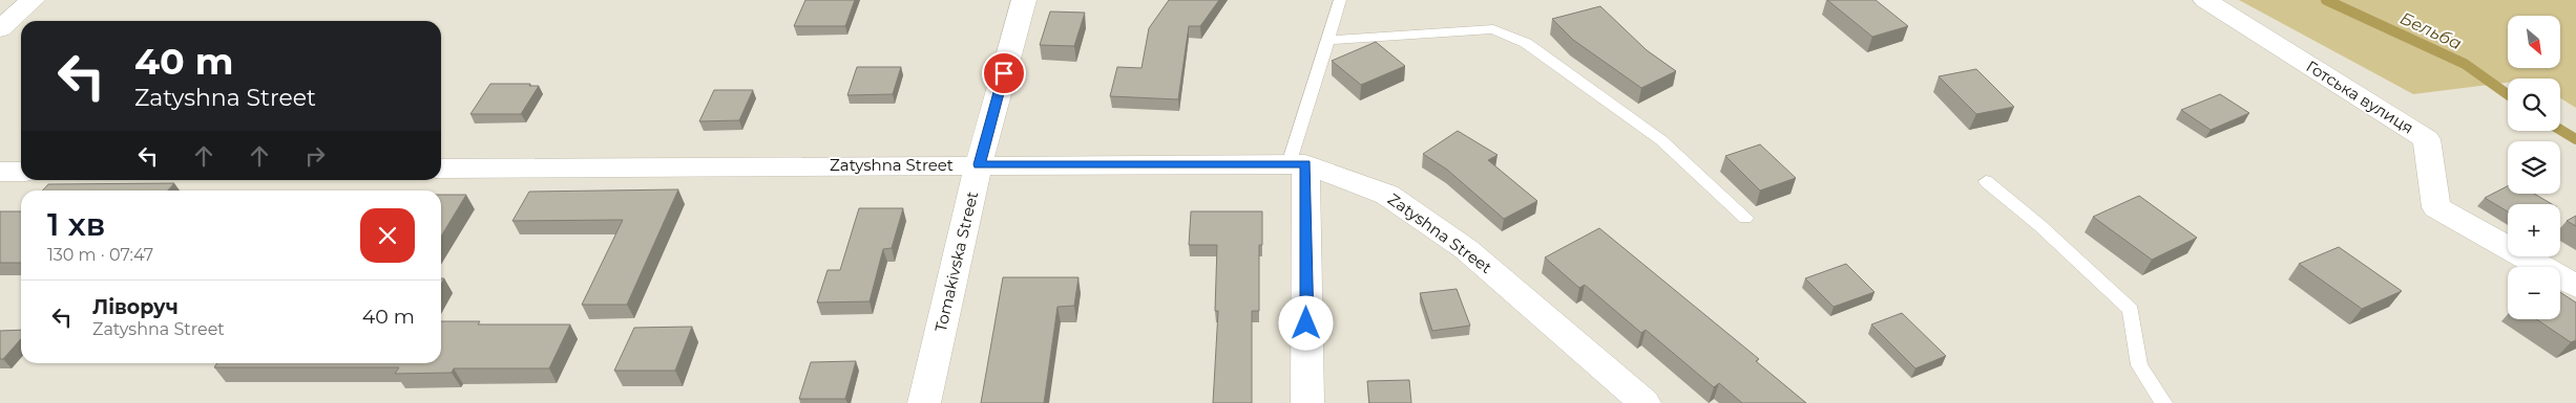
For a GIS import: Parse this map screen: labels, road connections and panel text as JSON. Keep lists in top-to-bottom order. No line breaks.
{"streets":{"street":["Готська вулиця","Zatyshna Street","Tomakivska Street"]},"crossings":[["Zatyshna Street","Tomakivska Street"]],"water":["Бельба"],"north":"bottom right","page":{"map_buttons":["+","−"],"turn":["40 m","Zatyshna Street"],"heading":["1 хв","130 m · 07:47"],"list":[{"name":"Ліворуч","note":"Zatyshna Street","value":"40 m"}]}}
